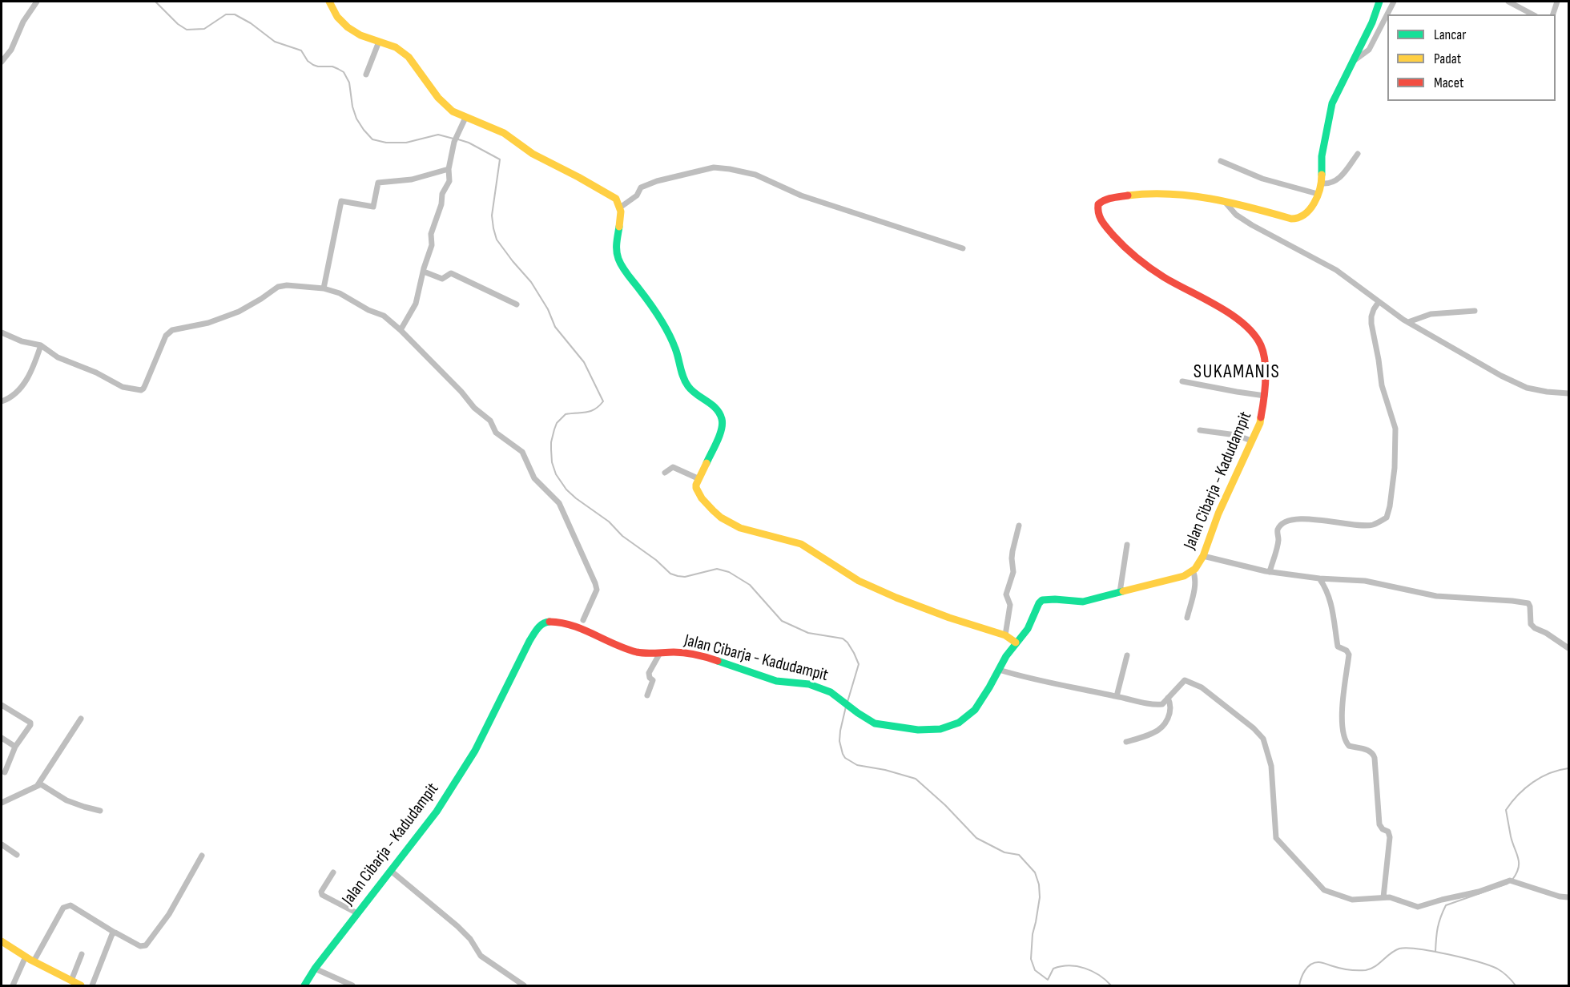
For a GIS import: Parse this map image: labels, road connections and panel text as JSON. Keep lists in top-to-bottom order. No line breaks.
{"streets":{"street":["Jalan Cibarja - Kadudampit"]},"districts":["SUKAMANIS"],"legend":["Lancar","Padat","Macet"]}
